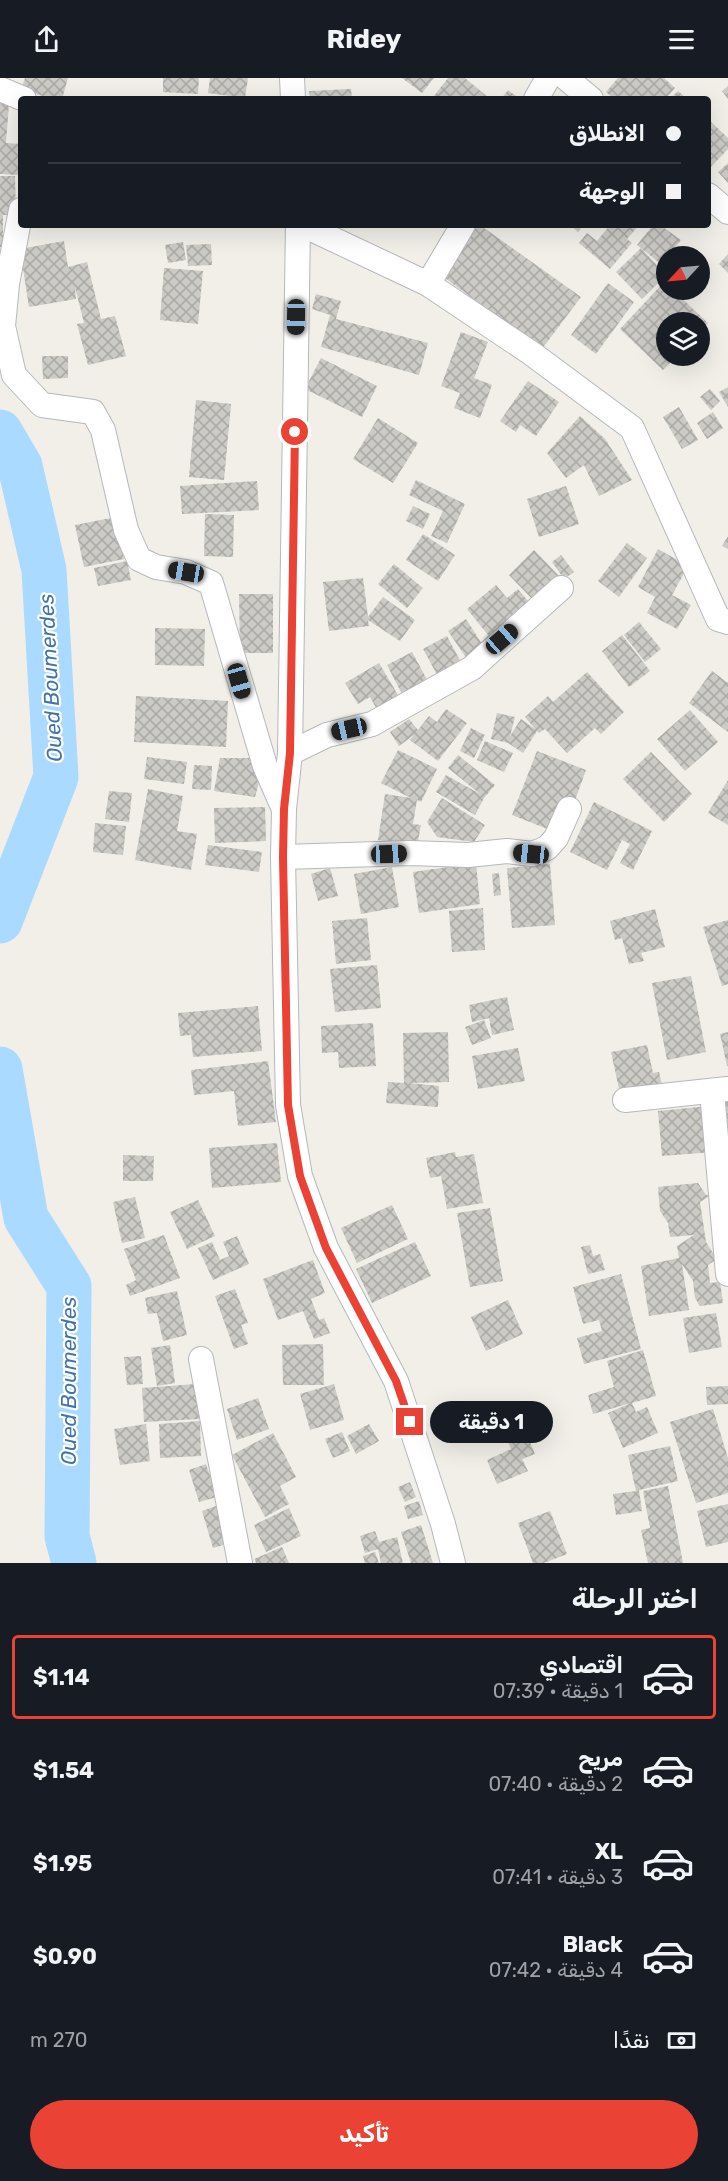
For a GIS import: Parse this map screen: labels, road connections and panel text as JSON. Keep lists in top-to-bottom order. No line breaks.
{"water":["Oued Boumerdes"],"north":"bottom left","page":{"header":"Ridey","banner":["الانطلاق","الوجهة"],"bubble":"1 دقيقة","heading":"اختر الرحلة","list":[{"name":"اقتصادي","note":"1 دقيقة · 07:39","value":"$1.14"},{"name":"مريح","note":"2 دقيقة · 07:40","value":"$1.54"},{"name":"XL","note":"3 دقيقة · 07:41","value":"$1.95"},{"name":"Black","note":"4 دقيقة · 07:42","value":"$0.90"}],"pay":["نقدًا","270 m"],"buttons":"تأكيد"}}
